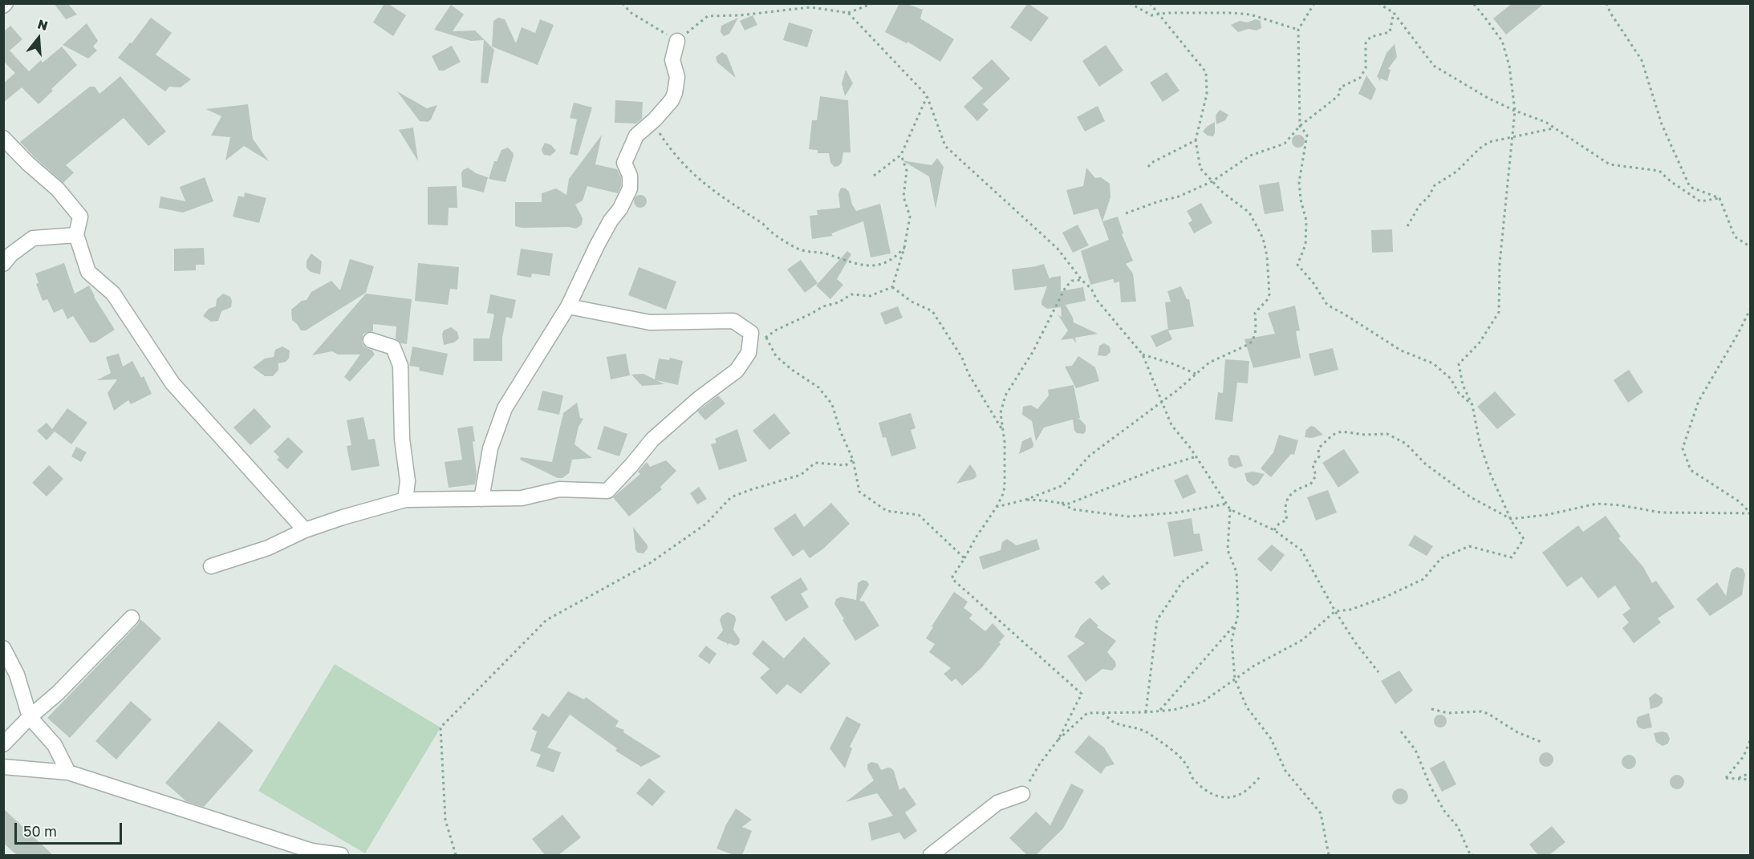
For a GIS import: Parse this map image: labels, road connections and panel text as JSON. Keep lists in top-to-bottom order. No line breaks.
{"scale_bar":"50 m","north":"top"}
